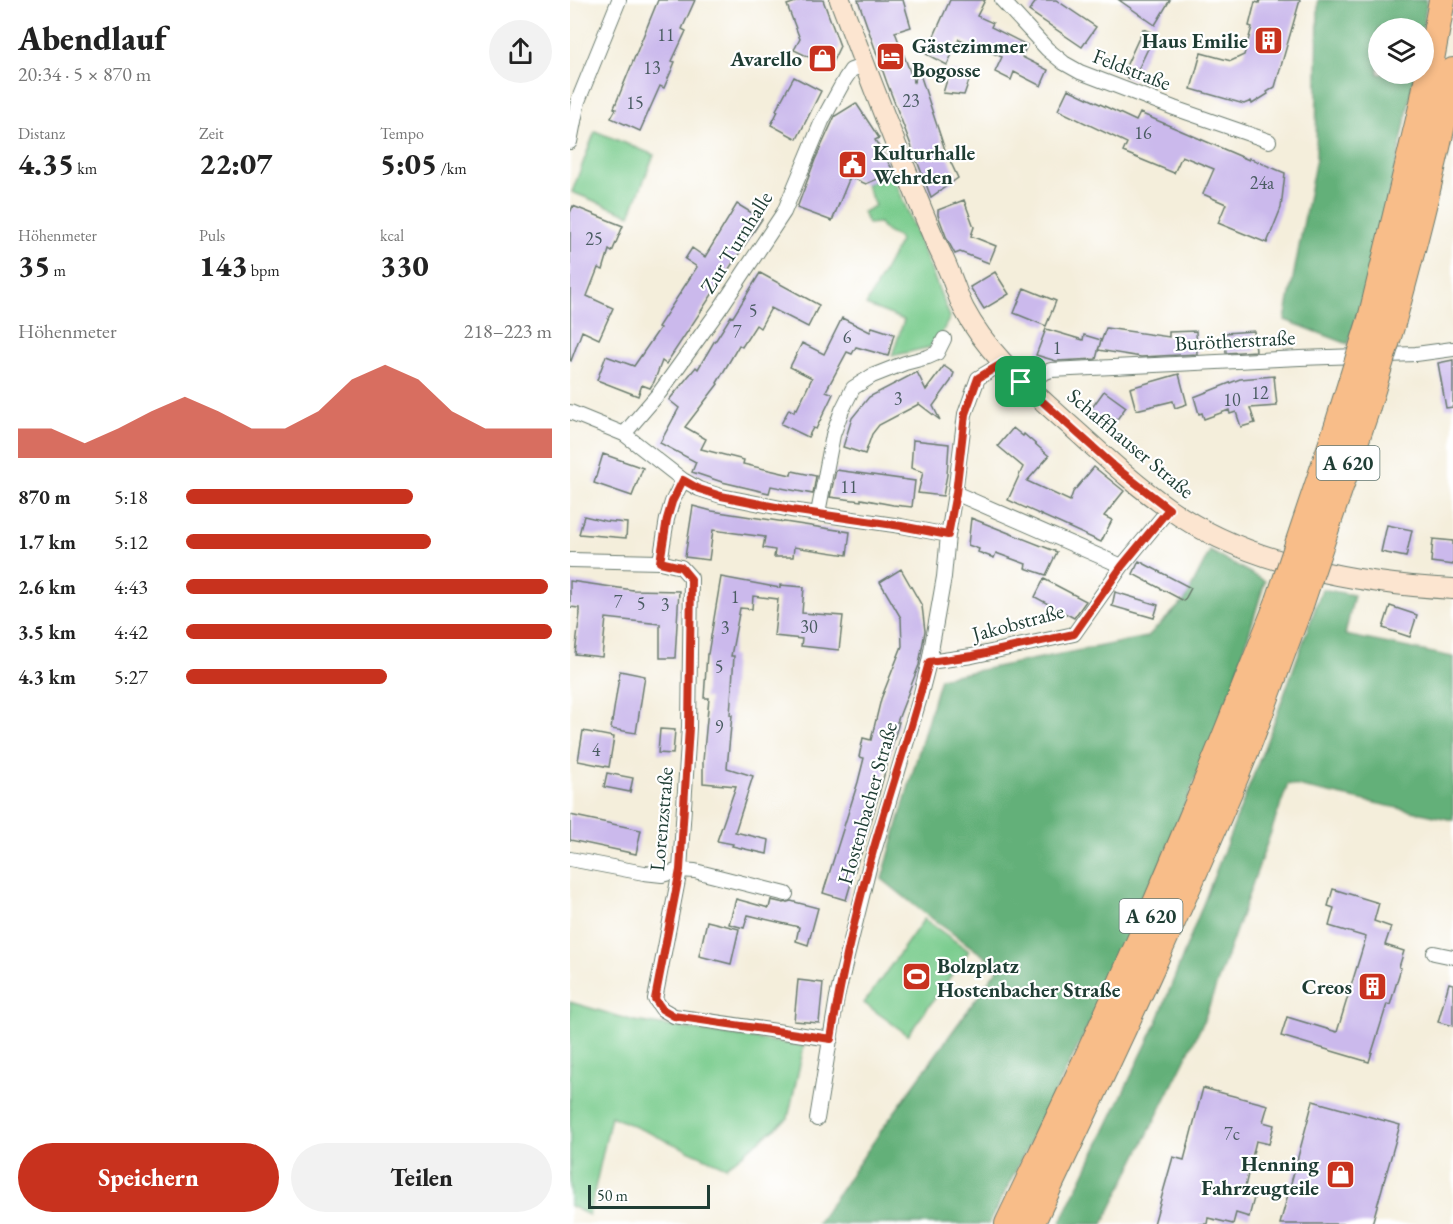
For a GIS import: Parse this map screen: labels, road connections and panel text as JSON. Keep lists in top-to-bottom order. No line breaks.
{"streets":{"highway":["A 620"],"street":["Feldstraße","Zur Turnhalle","Burötherstraße","Schaffhauser Straße","Jakobstraße","Hostenbacher Straße","Lorenzstraße"]},"crossings":[["Zur Turnhalle","Schaffhauser Straße"],["Burötherstraße","Schaffhauser Straße"],["Schaffhauser Straße","Jakobstraße"],["Schaffhauser Straße","Hostenbacher Straße"],["Jakobstraße","Hostenbacher Straße"],["Hostenbacher Straße","Lorenzstraße"]],"places":{"building":["Haus Emilie","Creos"],"hotel":["Gästezimmer Bogosse"],"shop":["Avarello","Henning Fahrzeugteile"],"public building":["Kulturhalle Wehrden"],"sports":["Bolzplatz Hostenbacher Straße"]},"house_numbers":["11","13","23","15","16","24a","25","5","7","6","1","12","3","10","11","1","7","5","3","30","3","5","9","4","7c"],"scale_bar":"50 m","page":{"heading":["Abendlauf","20:34 · 5 × 870 m"],"stats":[["Distanz","4.35 km"],["Zeit","22:07"],["Tempo","5:05 /km"],["Höhenmeter","35 m"],["Puls","143 bpm"],["kcal","330"]],"chart":["Höhenmeter","218–223 m"],"list":[{"name":"870 m","note":"5:18"},{"name":"1.7 km","note":"5:12"},{"name":"2.6 km","note":"4:43"},{"name":"3.5 km","note":"4:42"},{"name":"4.3 km","note":"5:27"}],"buttons":["Speichern","Teilen"],"scale":"50 m"}}
